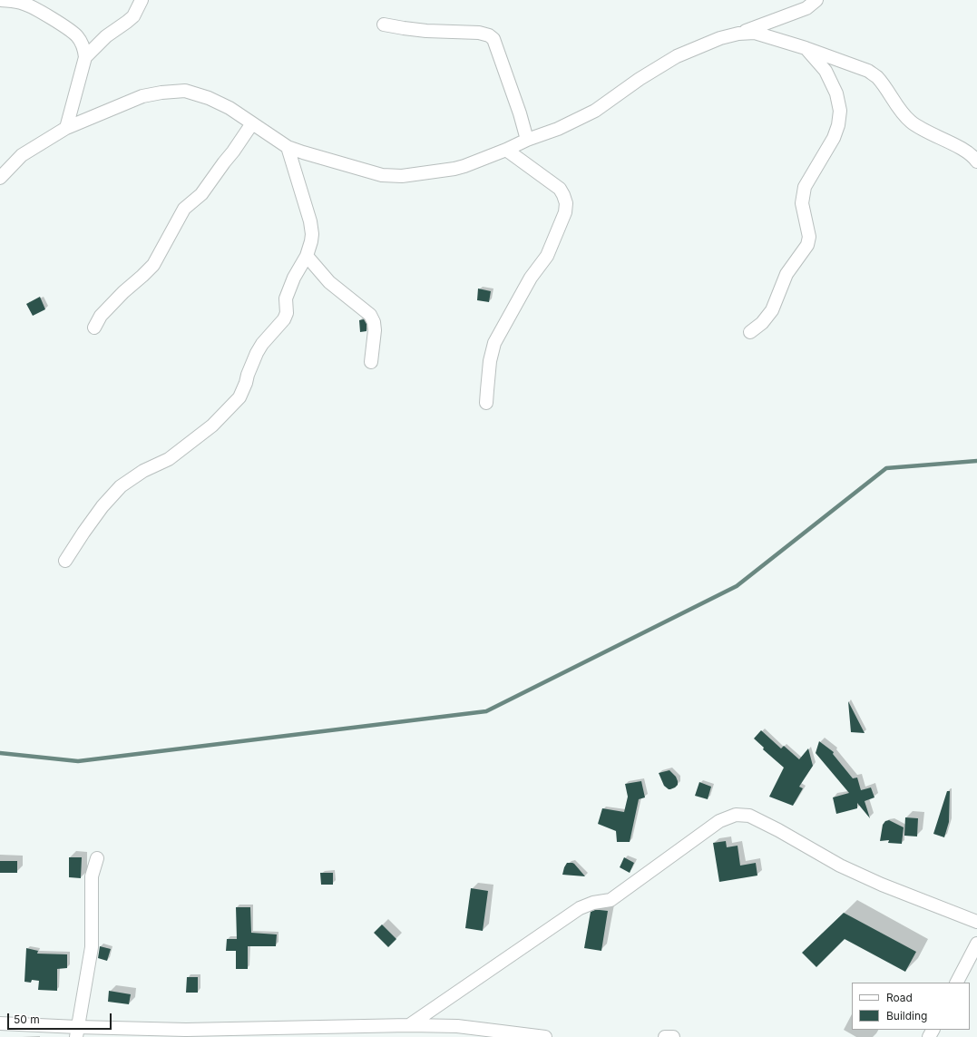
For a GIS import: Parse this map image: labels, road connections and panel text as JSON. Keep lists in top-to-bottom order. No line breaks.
{"legend":["Road","Building"],"scale_bar":"50 m"}
